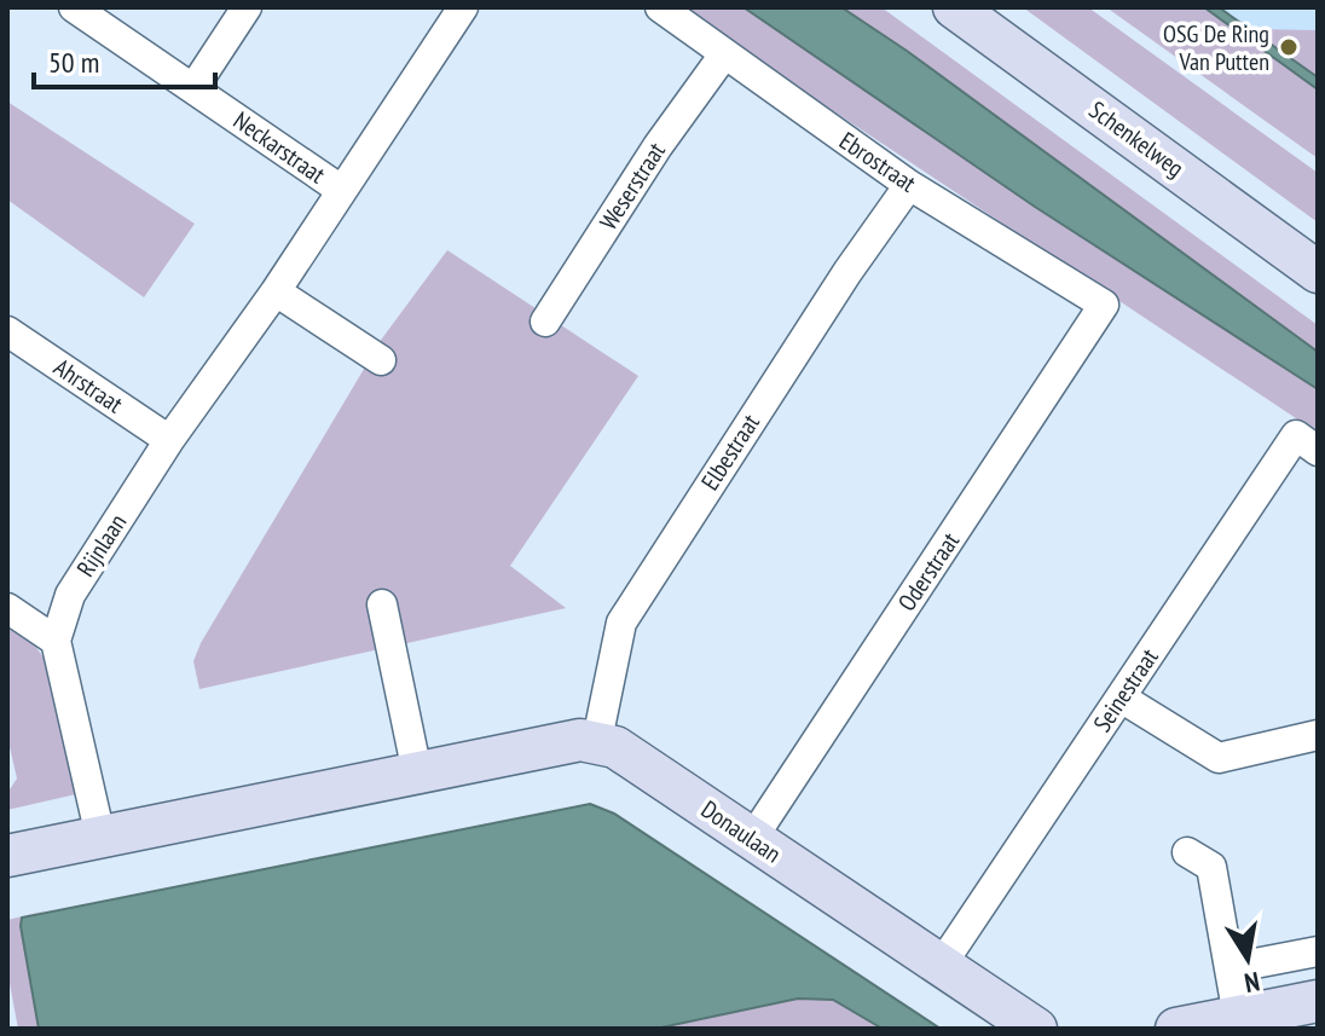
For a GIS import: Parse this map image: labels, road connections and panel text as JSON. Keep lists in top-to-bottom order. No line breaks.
{"streets":{"street":["Schenkelweg","Neckarstraat","Ebrostraat","Weserstraat","Ahrstraat","Elbestraat","Rijnlaan","Oderstraat","Seinestraat","Donaulaan"]},"crossings":[["Neckarstraat","Rijnlaan"],["Ebrostraat","Weserstraat"],["Ebrostraat","Elbestraat"],["Ebrostraat","Oderstraat"],["Ahrstraat","Rijnlaan"],["Elbestraat","Donaulaan"],["Oderstraat","Donaulaan"],["Seinestraat","Donaulaan"]],"places":["OSG De Ring Van Putten"],"scale_bar":"50 m","north":"bottom"}
